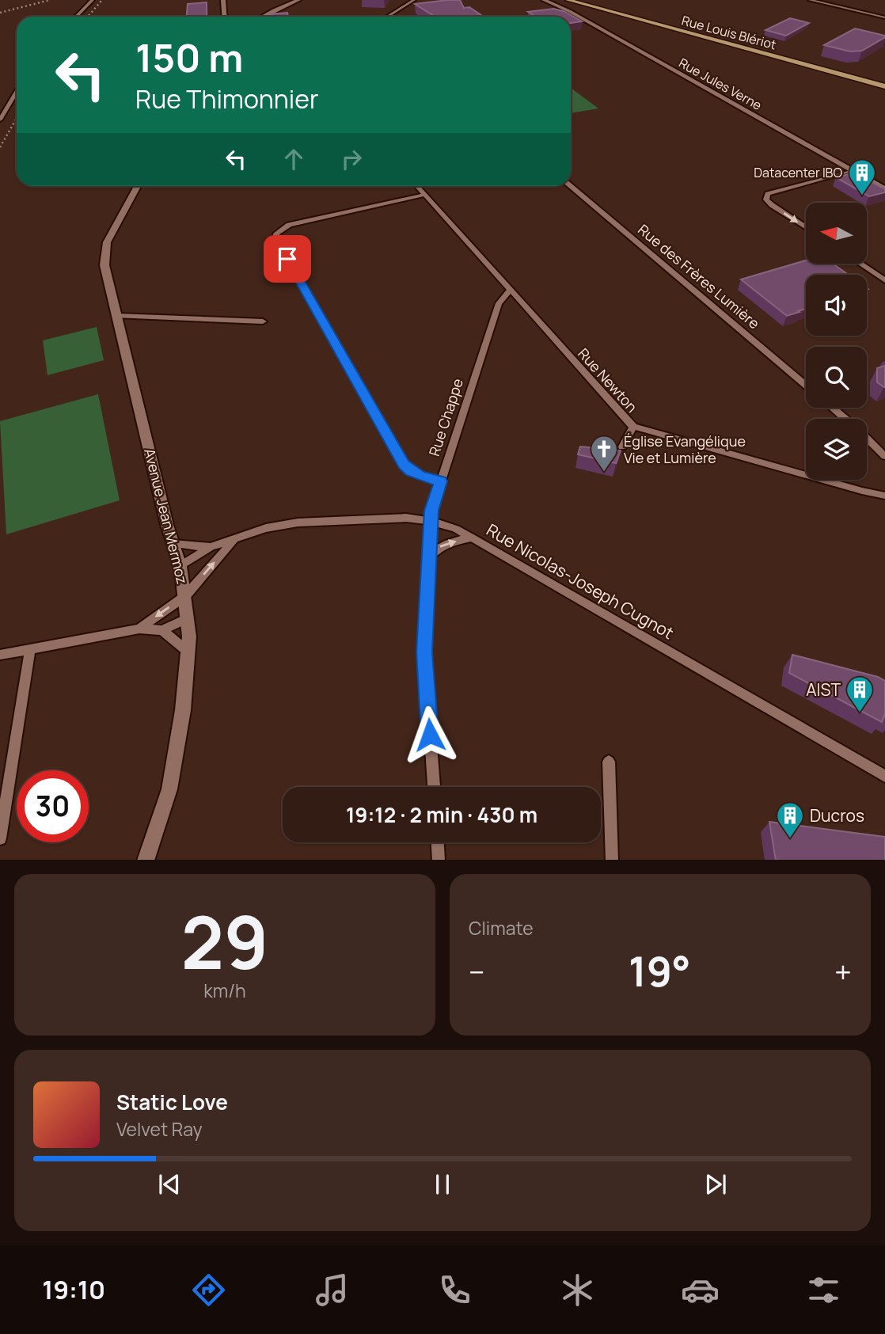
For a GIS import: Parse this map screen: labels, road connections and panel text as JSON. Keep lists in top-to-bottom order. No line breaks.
{"streets":{"main road":["Rue Louis Blériot","Rue Jules Verne","Avenue Jean Mermoz"],"street":["Rue des Frères Lumière","Rue Newton","Rue Chappe","Rue Nicolas-Joseph Cugnot"]},"crossings":[["Rue Newton","Rue Chappe"],["Rue Chappe","Rue Nicolas-Joseph Cugnot"],["Avenue Jean Mermoz","Rue Nicolas-Joseph Cugnot"]],"places":{"building":["Datacenter IBO","AIST","Ducros"],"church":["Église Evangélique Vie et Lumière"]},"north":"left","page":{"turn":["150 m","Rue Thimonnier"],"limit":"30","trip":"19:12 · 2 min · 430 m","tile":[["29","km/h"],"Climate"],"heat":["−","19°","+"],"song":["Static Love","Velvet Ray"],"tabs":"19:10"}}
